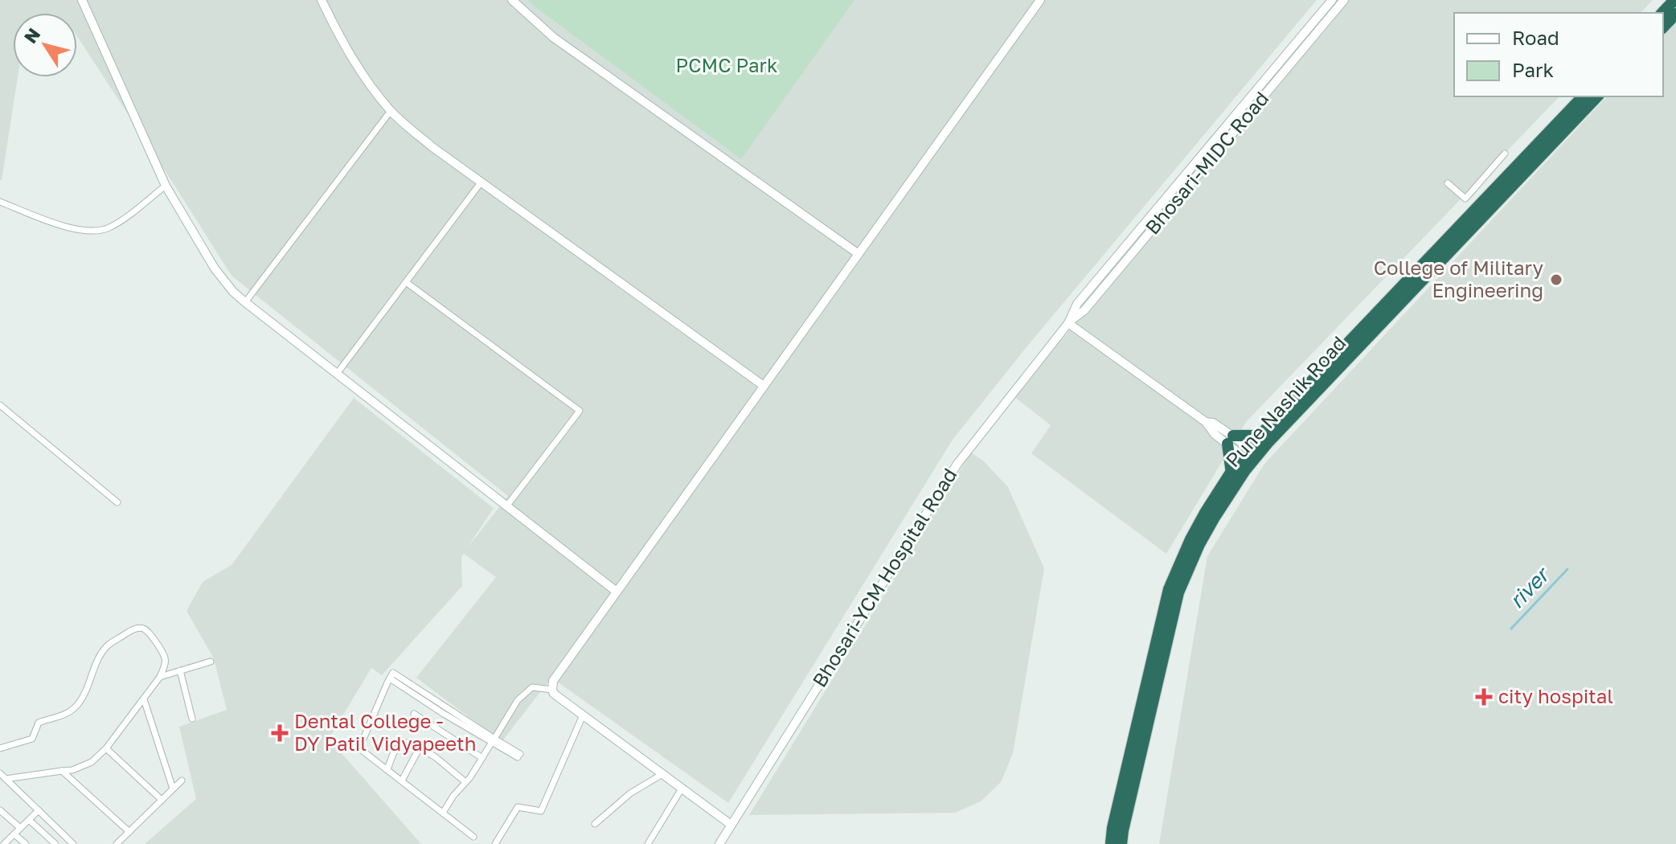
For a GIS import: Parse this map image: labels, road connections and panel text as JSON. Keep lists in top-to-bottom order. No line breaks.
{"streets":{"highway":["Pune Nashik Road"],"street":["Bhosari-MIDC Road","Bhosari-YCM Hospital Road"]},"crossings":[["Bhosari-MIDC Road","Bhosari-YCM Hospital Road"]],"water":["river"],"parks":["PCMC Park"],"places":{"other":["College of Military Engineering"],"health":["city hospital","Dental College - DY Patil Vidyapeeth"]},"legend":["Road","Park"],"north":"top left"}
